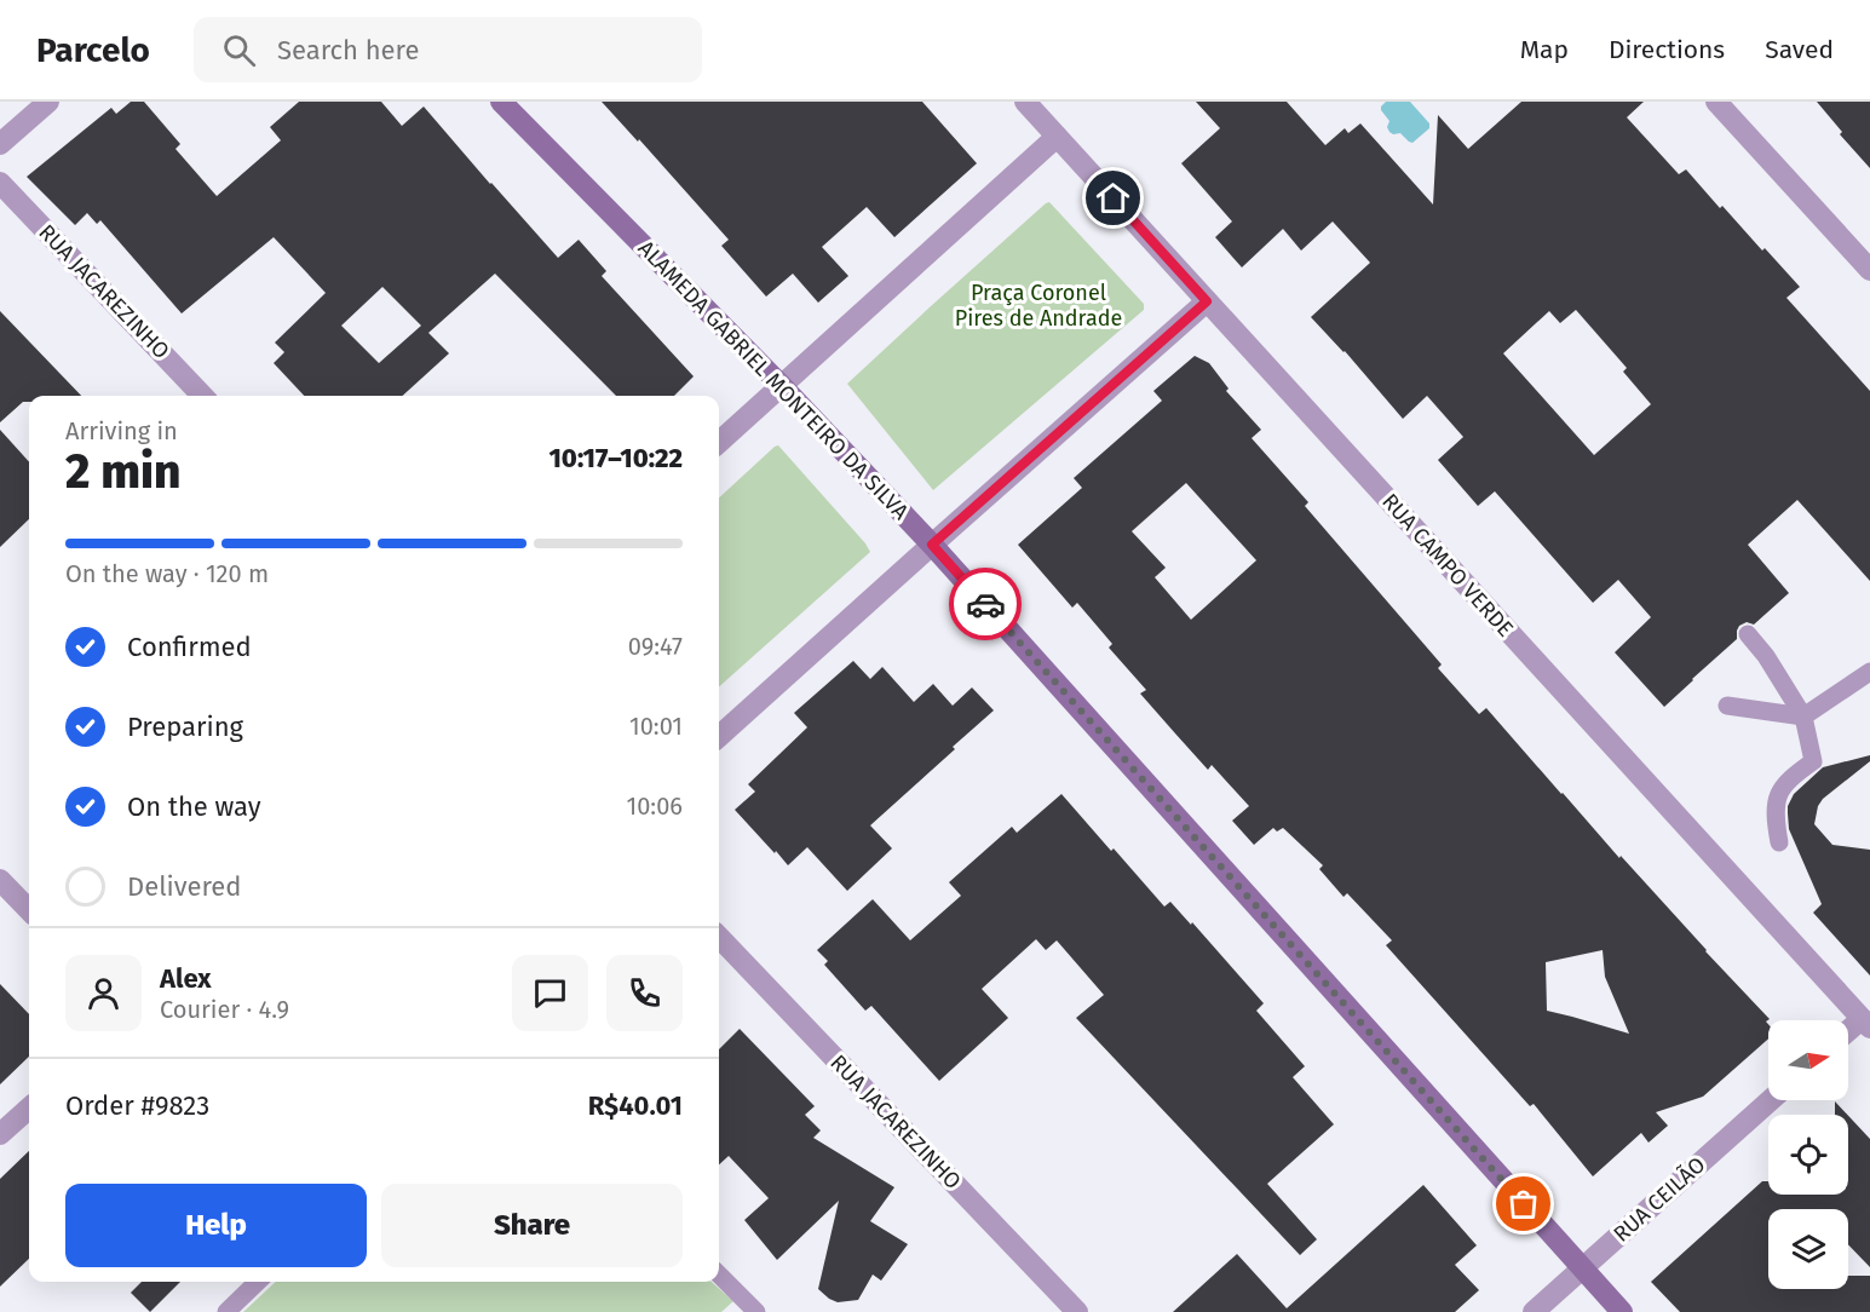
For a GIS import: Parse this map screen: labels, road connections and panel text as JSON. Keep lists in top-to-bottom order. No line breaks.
{"streets":{"street":["RUA JACAREZINHO","ALAMEDA GABRIEL MONTEIRO DA SILVA","RUA CAMPO VERDE","RUA CEILÃO"]},"crossings":[["ALAMEDA GABRIEL MONTEIRO DA SILVA","RUA CEILÃO"]],"parks":["Praça Coronel Pires de Andrade"],"north":"right","page":{"header":"Parcelo","search":"Search here","nav":["Map","Directions","Saved"],"heading":["2 min","Arriving in","10:17–10:22"],"panel":["Alex","Courier · 4.9","Order #9823","R$40.01"],"bar":"On the way · 120 m","list":[["Confirmed","09:47"],["Preparing","10:01"],["On the way","10:06"],"Delivered"],"buttons":["Help","Share"]}}
